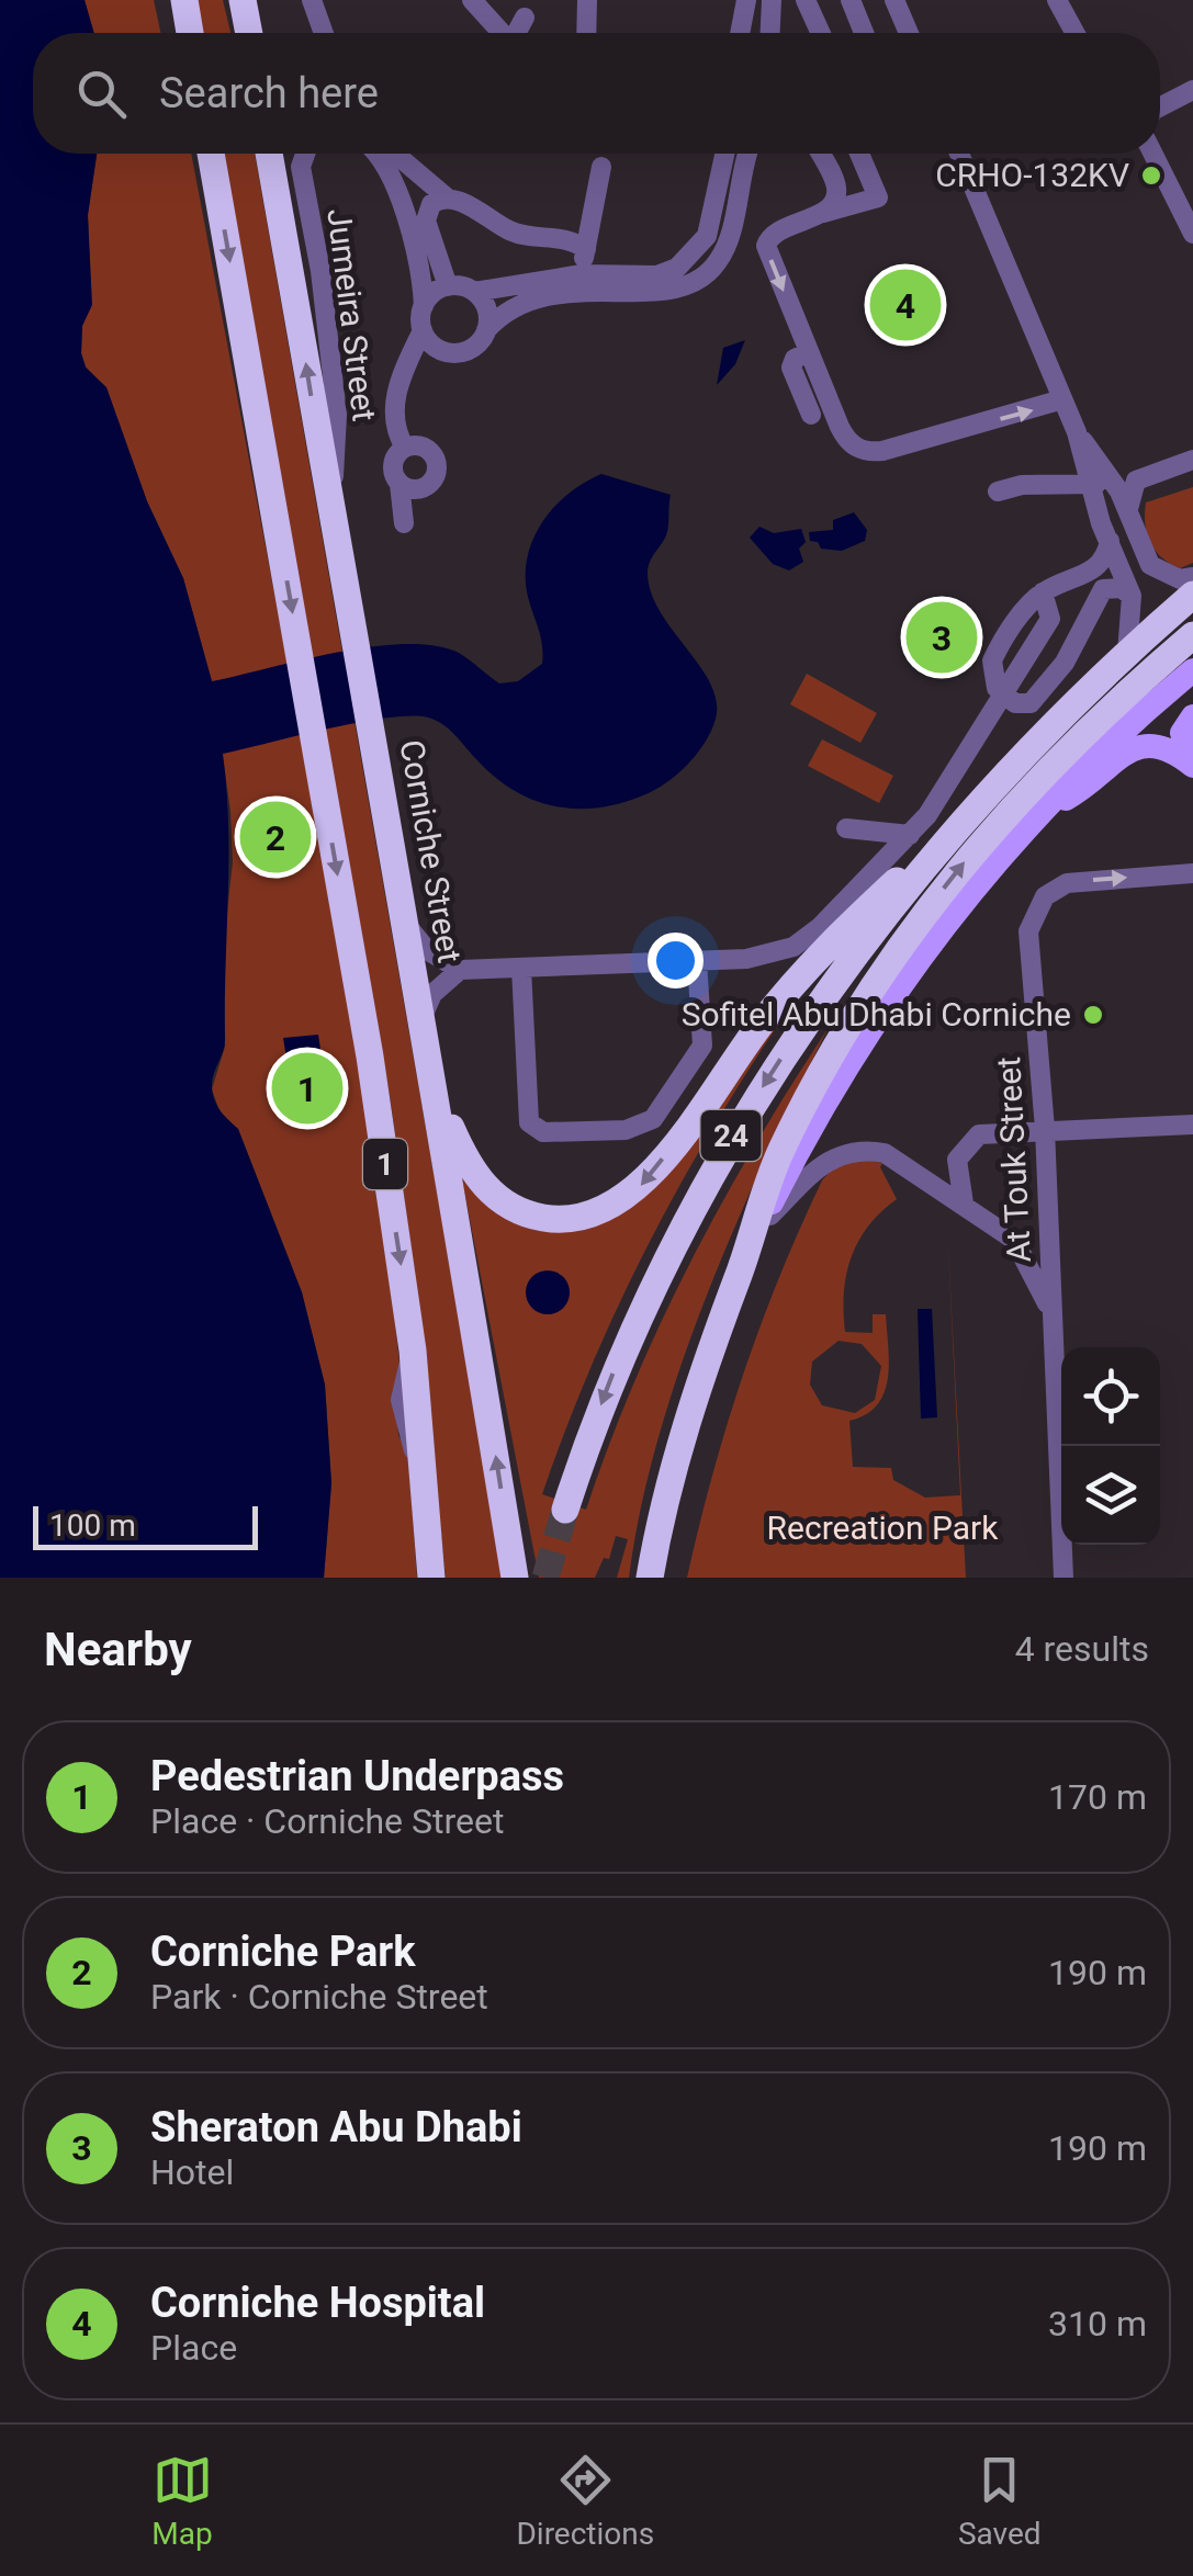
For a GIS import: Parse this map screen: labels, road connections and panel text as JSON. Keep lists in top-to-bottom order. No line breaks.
{"streets":{"highway":["Corniche Street","24","1"],"street":["Jumeira Street","At Touk Street"]},"crossings":[["Jumeira Street","Corniche Street"]],"parks":["Recreation Park"],"places":["CRHO-132KV","Sofitel Abu Dhabi Corniche"],"scale_bar":"100 m","page":{"search":"Search here","pins":["4","3","2","1"],"scale":"100 m","heading":["Nearby","4 results"],"list":[{"mark":"1","name":"Pedestrian Underpass","note":"Place · Corniche Street","value":"170 m"},{"mark":"2","name":"Corniche Park","note":"Park · Corniche Street","value":"190 m"},{"mark":"3","name":"Sheraton Abu Dhabi","note":"Hotel","value":"190 m"},{"mark":"4","name":"Corniche Hospital","note":"Place","value":"310 m"}],"nav":["Map","Directions","Saved"]}}
